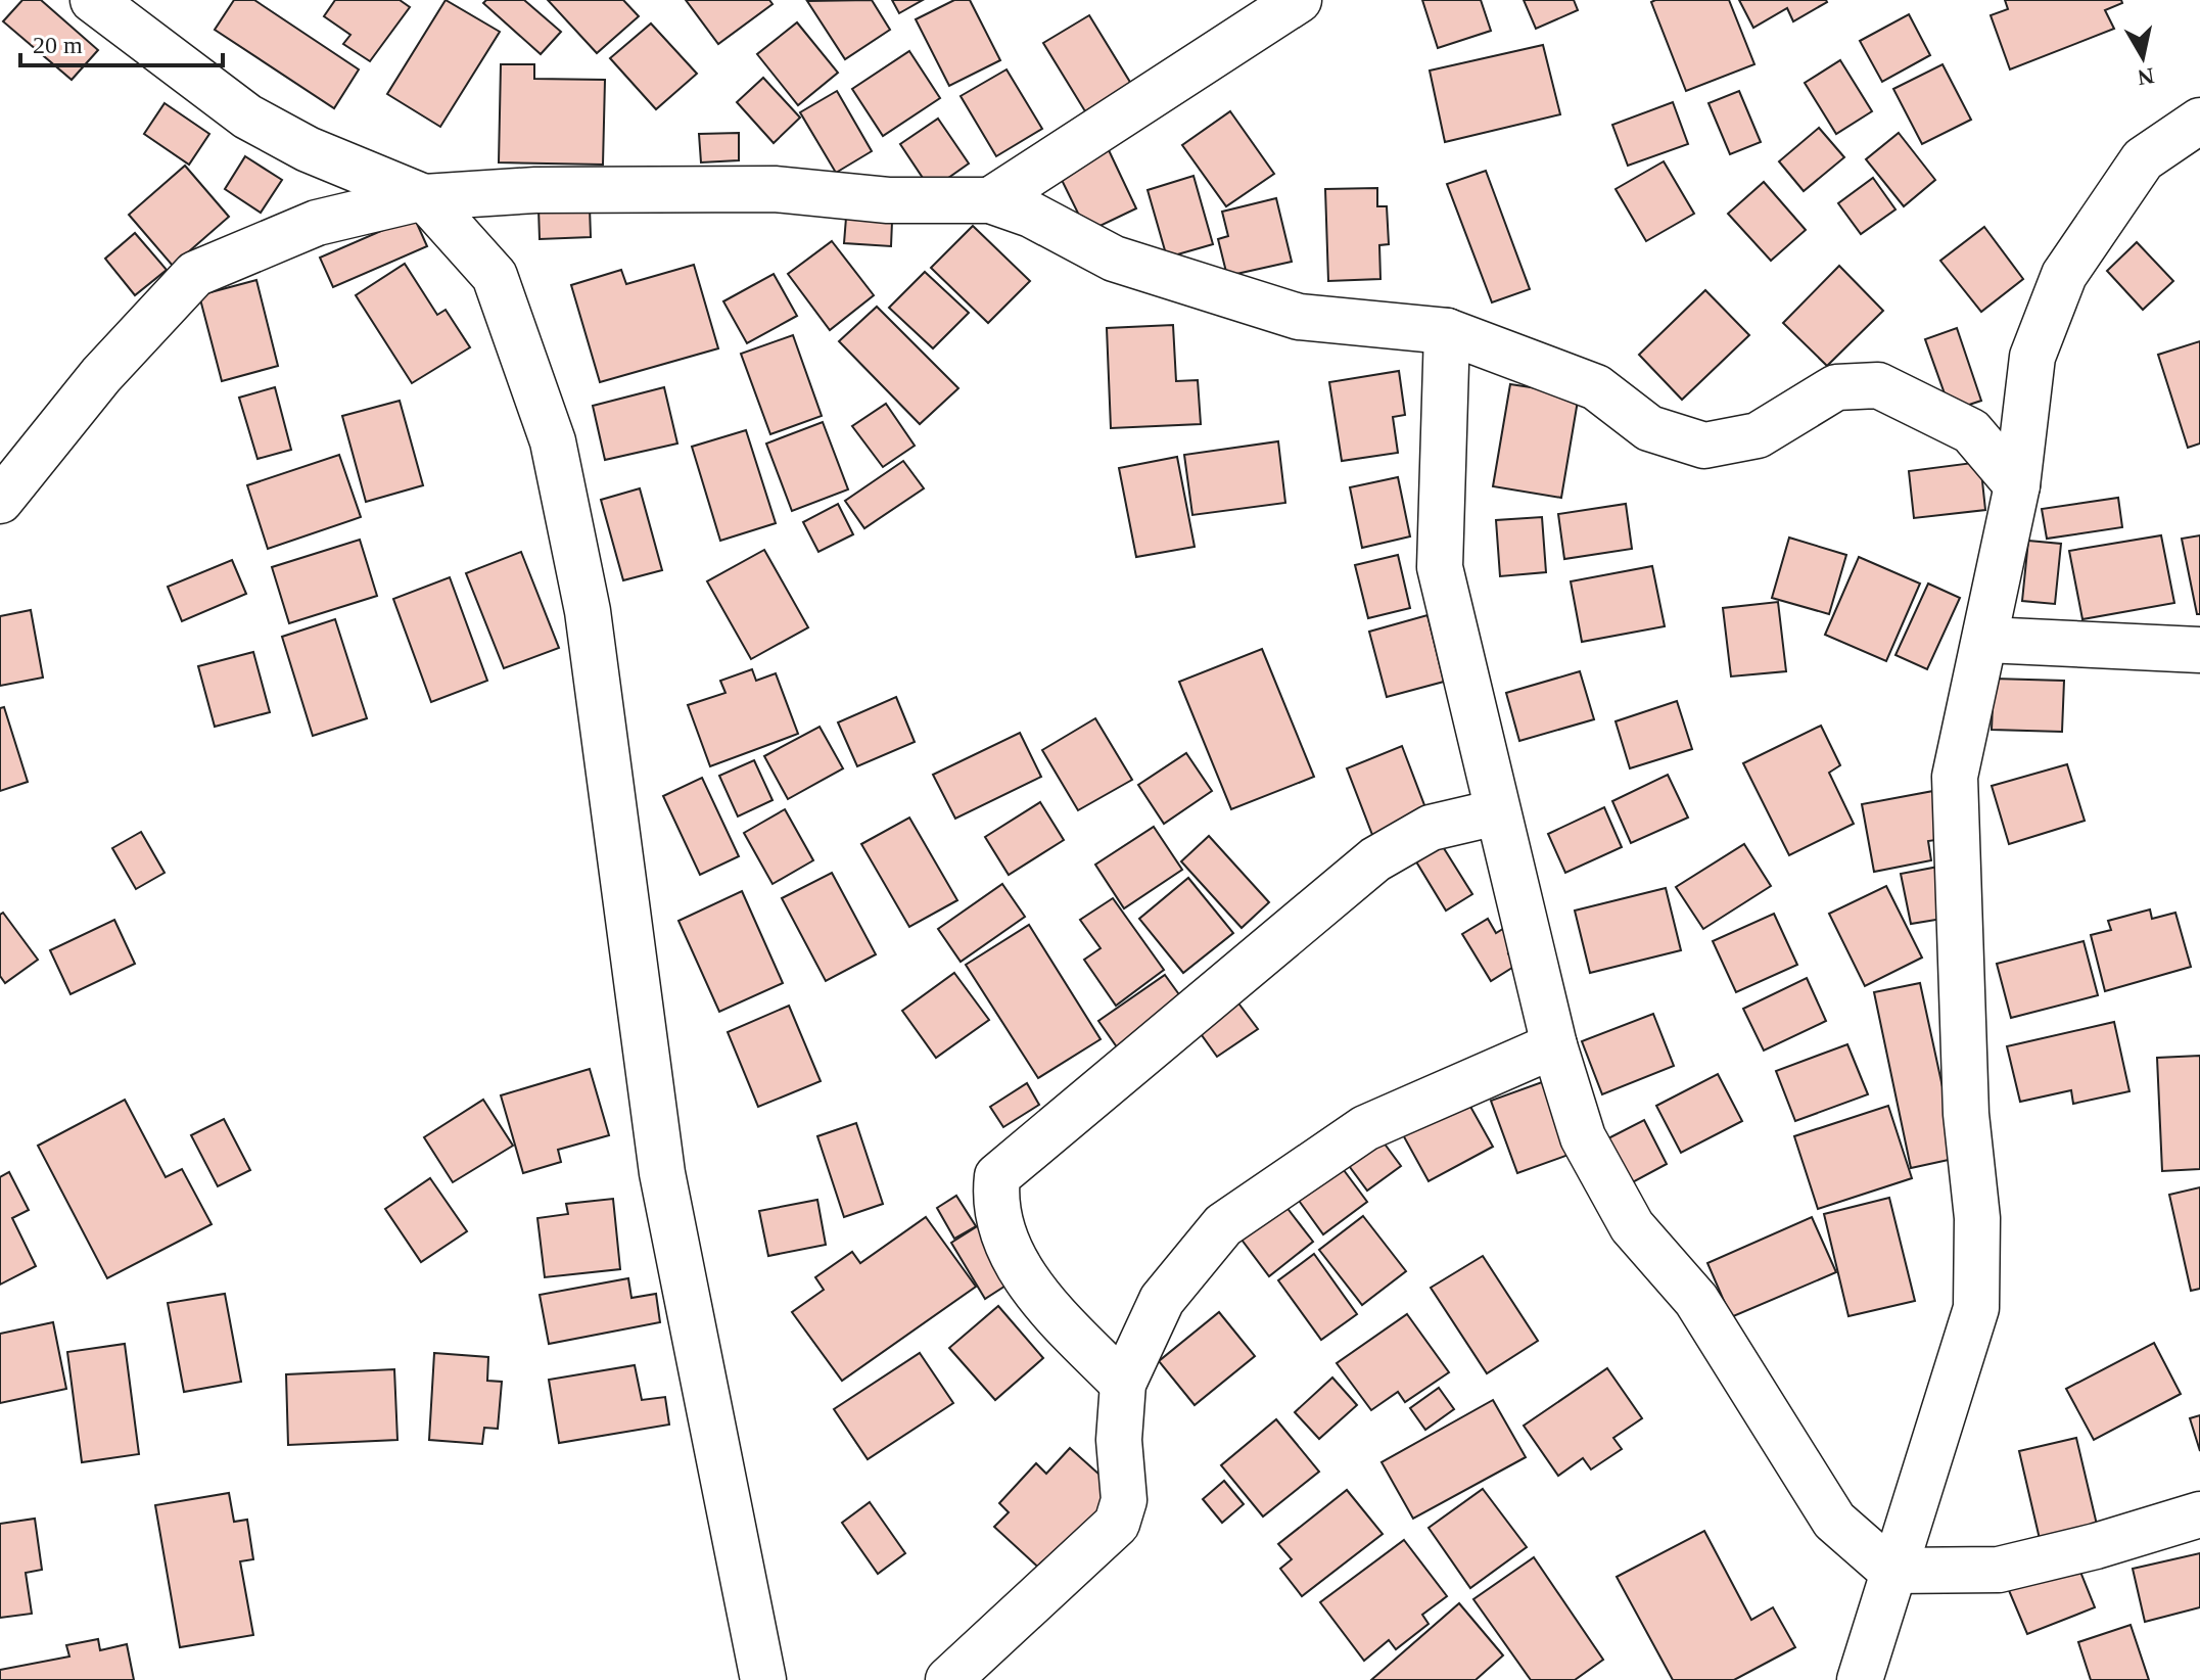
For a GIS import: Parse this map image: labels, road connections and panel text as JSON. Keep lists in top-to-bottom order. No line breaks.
{"scale_bar":"20 m","north":"bottom"}
